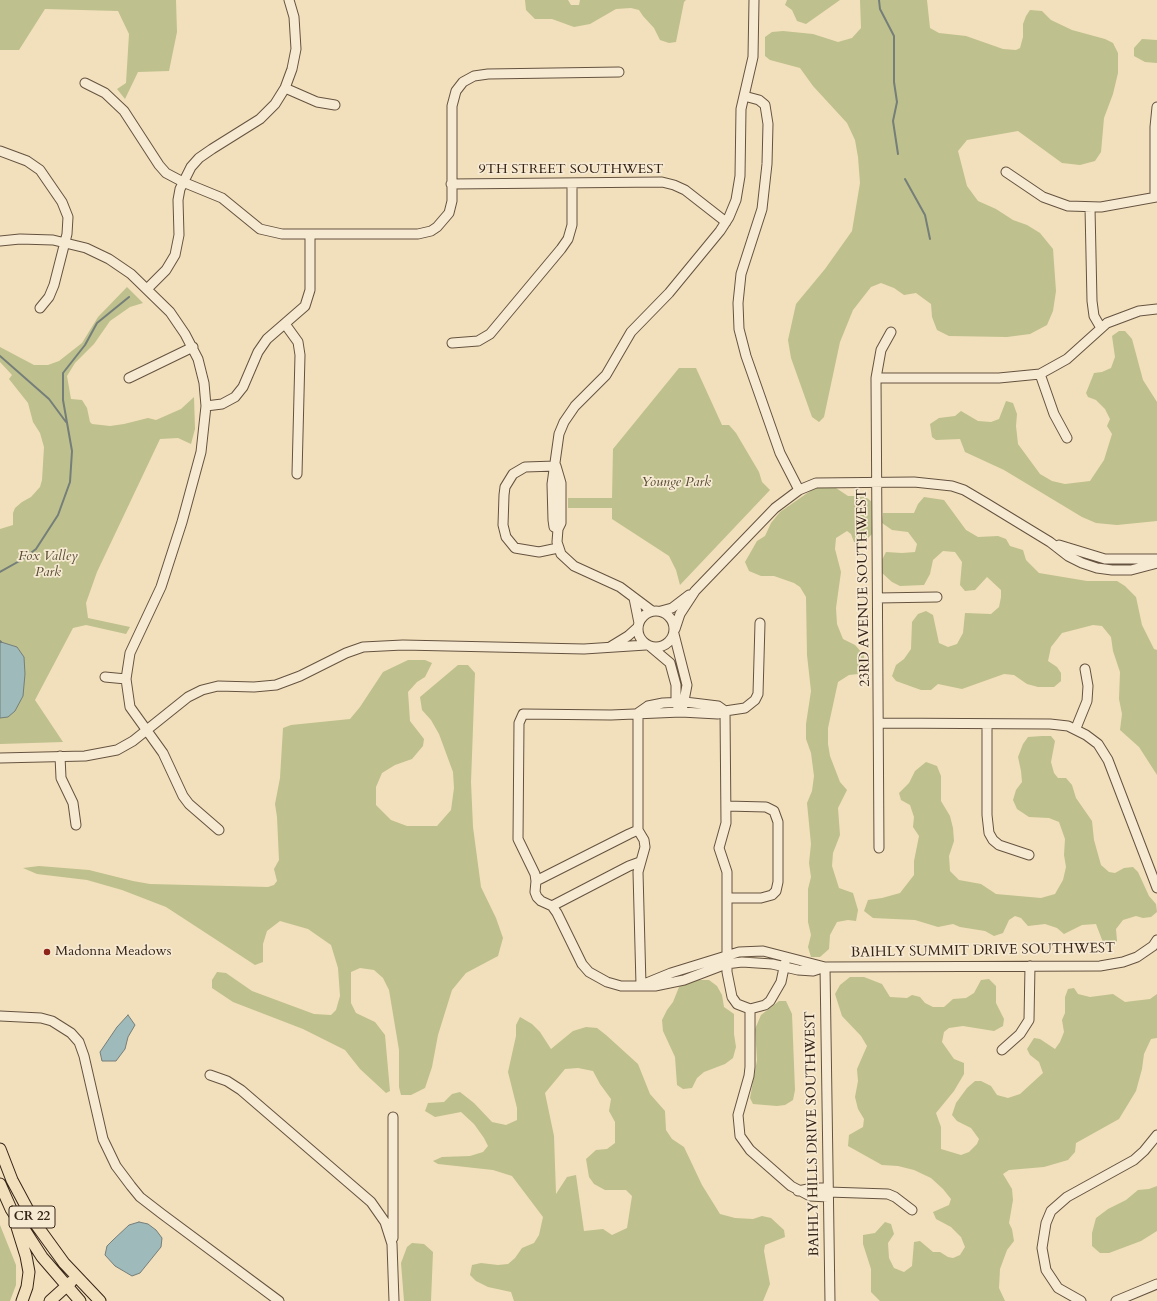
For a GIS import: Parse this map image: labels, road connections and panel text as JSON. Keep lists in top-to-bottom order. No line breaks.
{"streets":{"main road":["CR 22"],"street":["9TH STREET SOUTHWEST","23RD AVENUE SOUTHWEST","BAIHLY SUMMIT DRIVE SOUTHWEST","BAIHLY HILLS DRIVE SOUTHWEST"]},"crossings":[["BAIHLY SUMMIT DRIVE SOUTHWEST","BAIHLY HILLS DRIVE SOUTHWEST"]],"parks":["Younge Park","Fox Valley Park"],"places":["Madonna Meadows"]}
